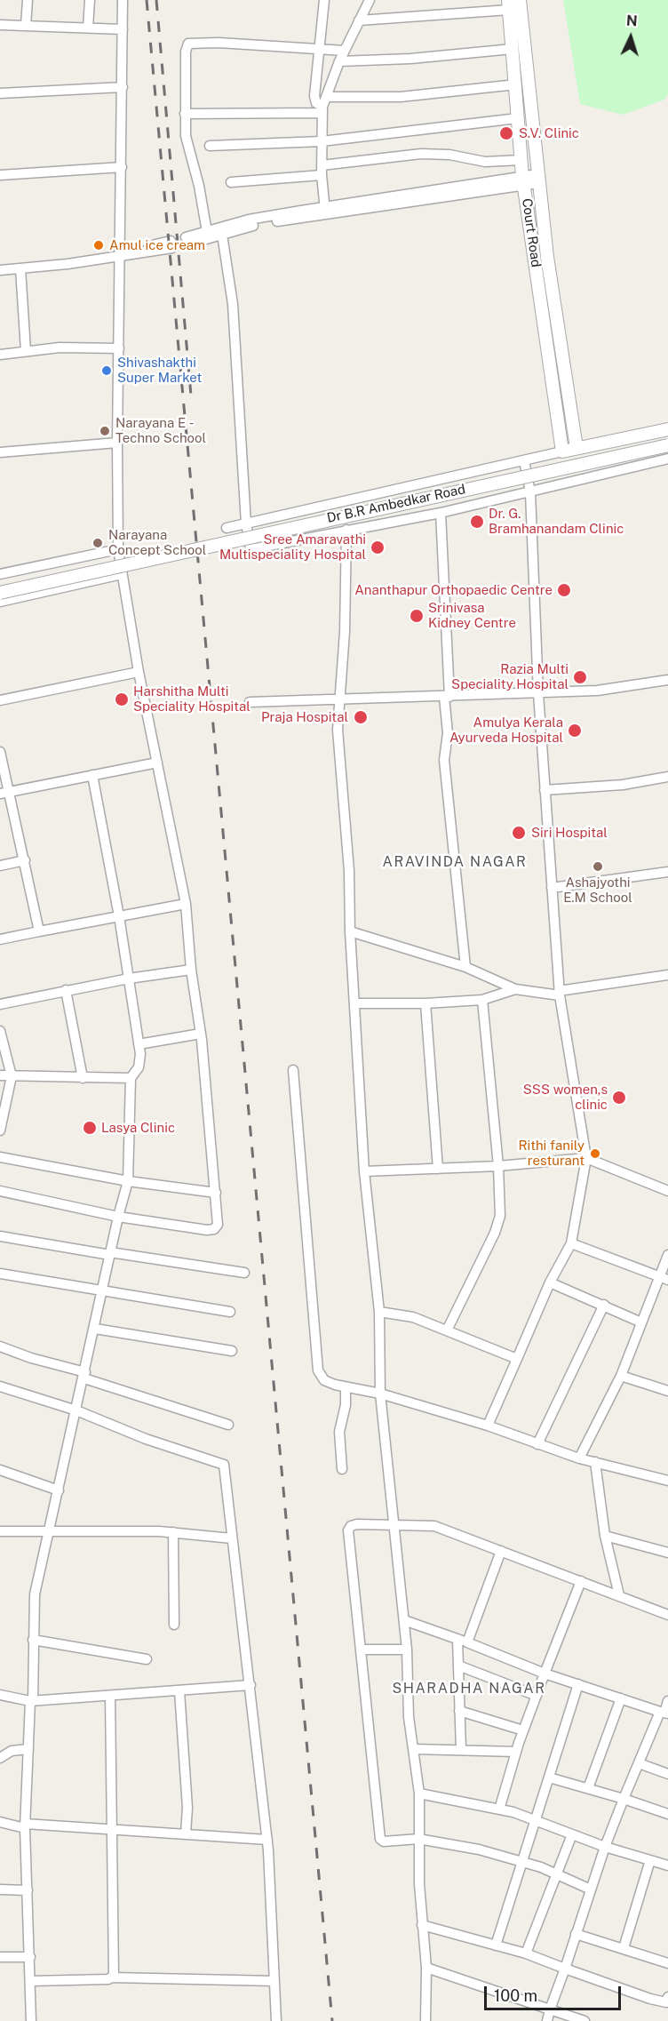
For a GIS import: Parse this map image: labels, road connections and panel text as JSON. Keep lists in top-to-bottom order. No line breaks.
{"streets":{"street":["Court Road","Dr B.R Ambedkar Road"]},"districts":["ARAVINDA NAGAR","SHARADHA NAGAR"],"places":["S.V. Clinic","Amul ice cream","Shivashakthi Super Market","Narayana E - Techno School","Dr. G. Bramhanandam Clinic","Narayana Concept School","Sree Amaravathi Multispeciality Hospital","Ananthapur Orthopaedic Centre","Srinivasa Kidney Centre","Razia Multi Speciality Hospital","Harshitha Multi Speciality Hospital","Praja Hospital","Amulya Kerala Ayurveda Hospital","Siri Hospital","Ashajyothi E.M School","SSS women,s clinic","Lasya Clinic","Rithi fanily resturant"],"scale_bar":"100 m","north":"top"}
